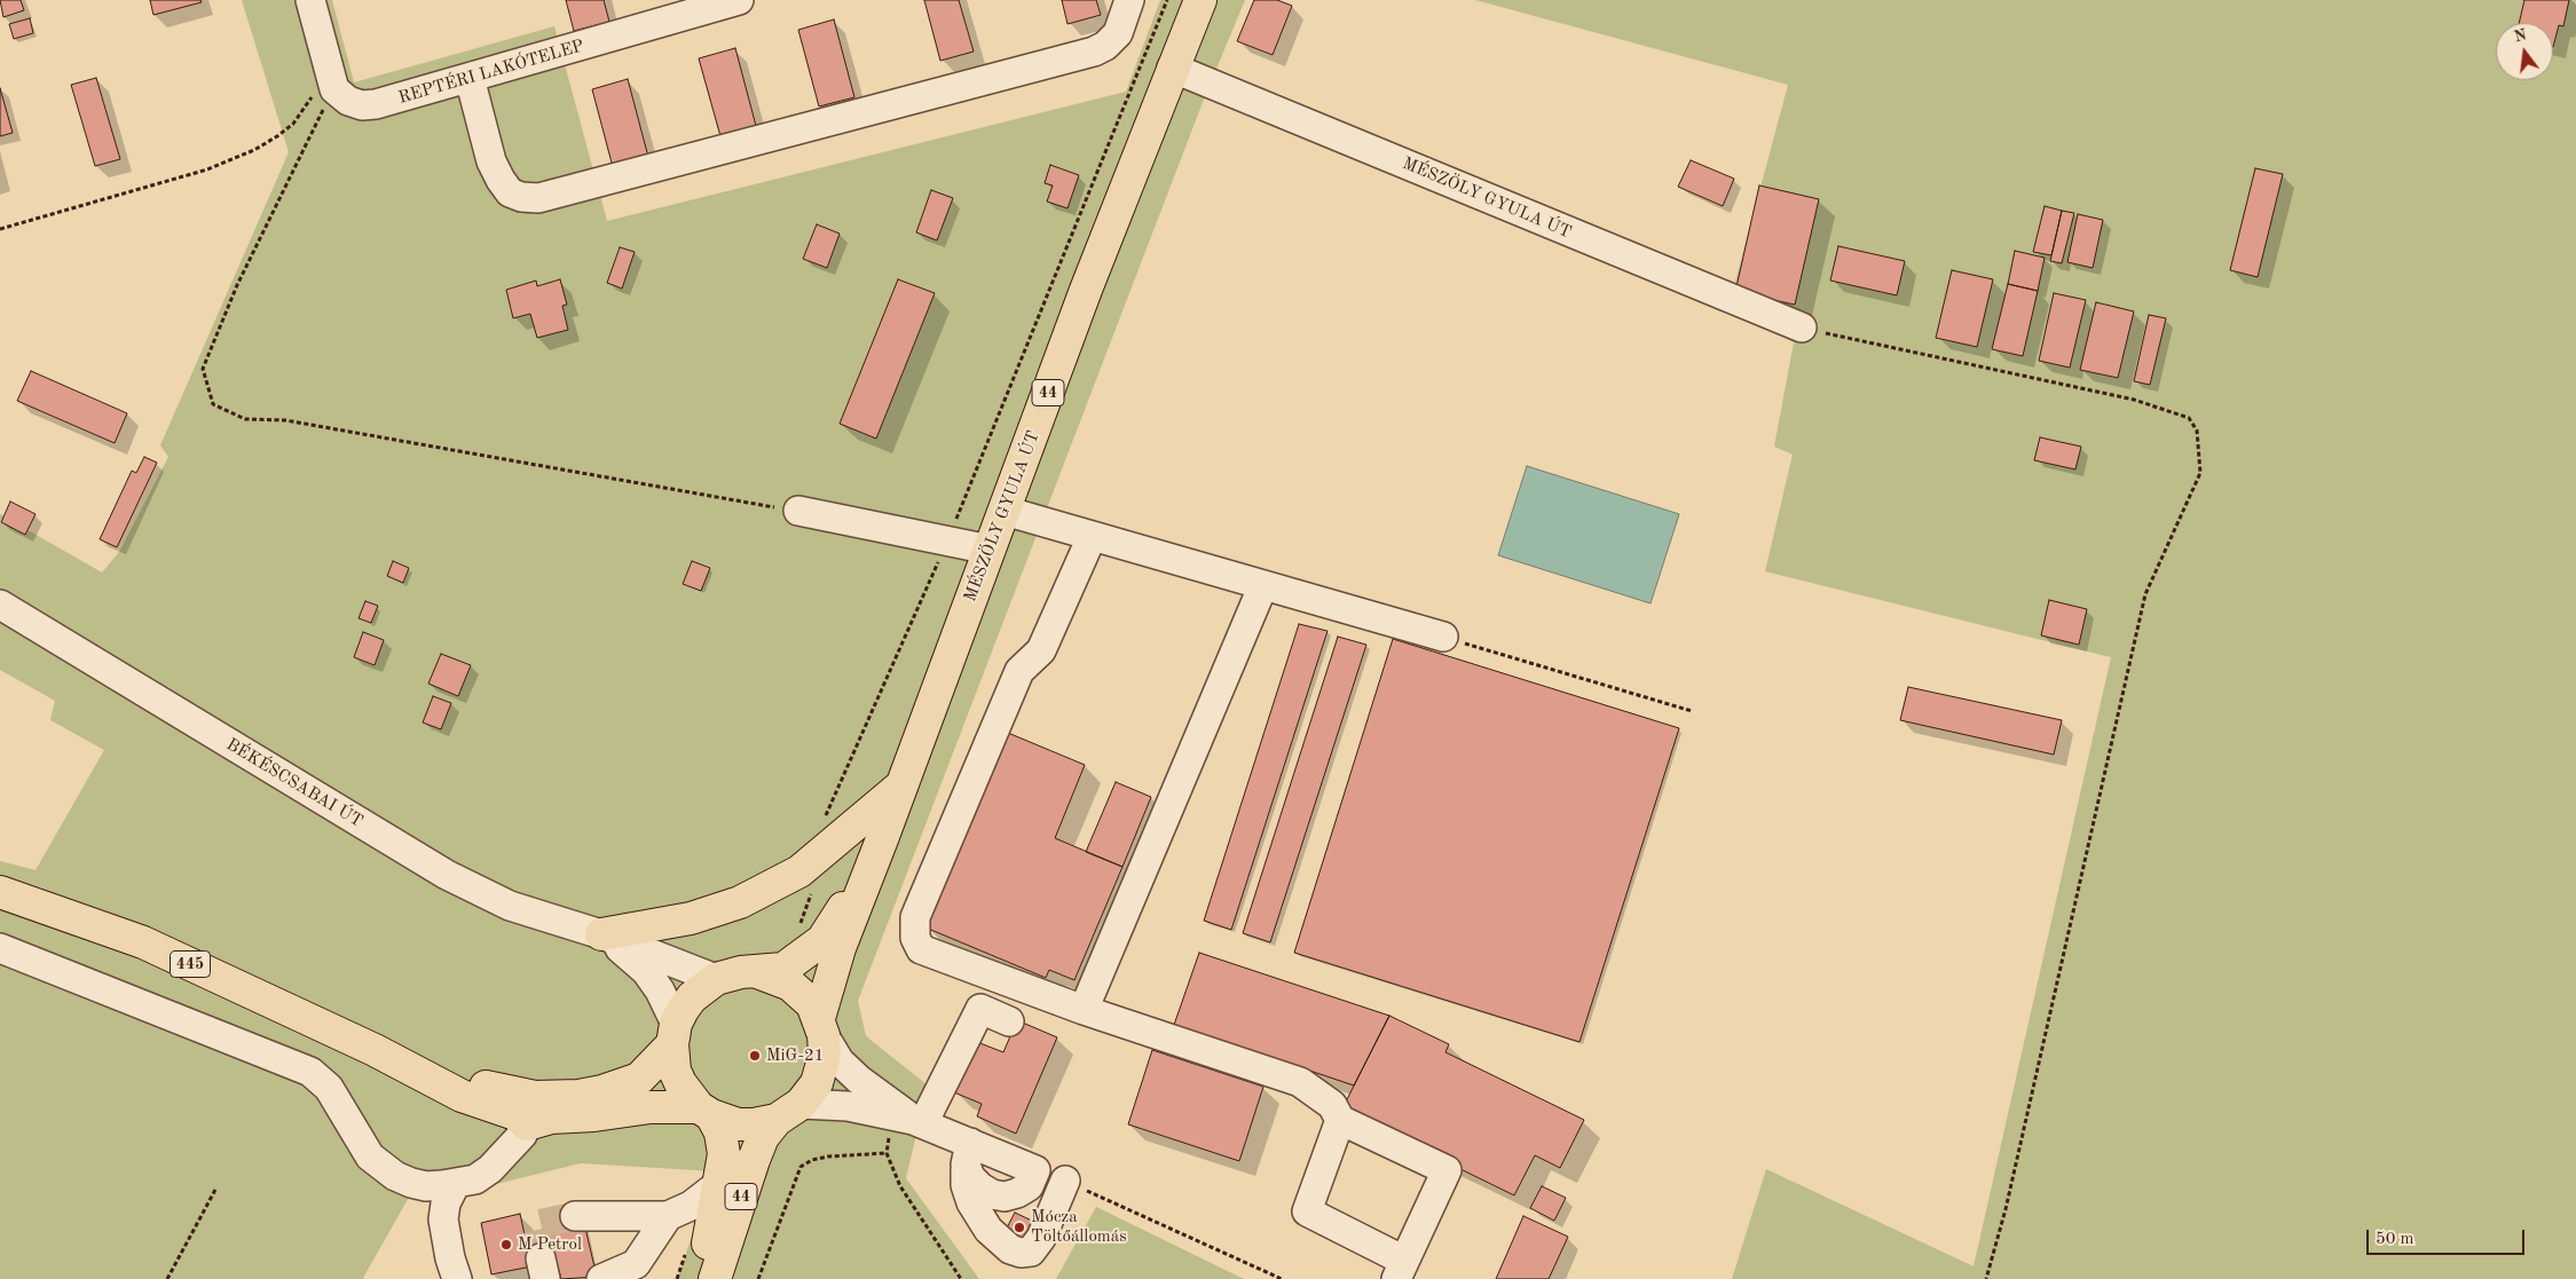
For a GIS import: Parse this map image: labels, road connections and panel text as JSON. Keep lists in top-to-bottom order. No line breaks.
{"streets":{"main road":["MÉSZÖLY GYULA ÚT","44","445"],"street":["REPTÉRI LAKÓTELEP","BÉKÉSCSABAI ÚT"]},"crossings":[["MÉSZÖLY GYULA ÚT","44"],["MÉSZÖLY GYULA ÚT","BÉKÉSCSABAI ÚT"],["MÉSZÖLY GYULA ÚT","445"],["44","BÉKÉSCSABAI ÚT"],["44","445"],["BÉKÉSCSABAI ÚT","445"]],"places":["MiG-21","Mócza Töltőállomás","M Petrol"],"scale_bar":"50 m","north":"top"}
